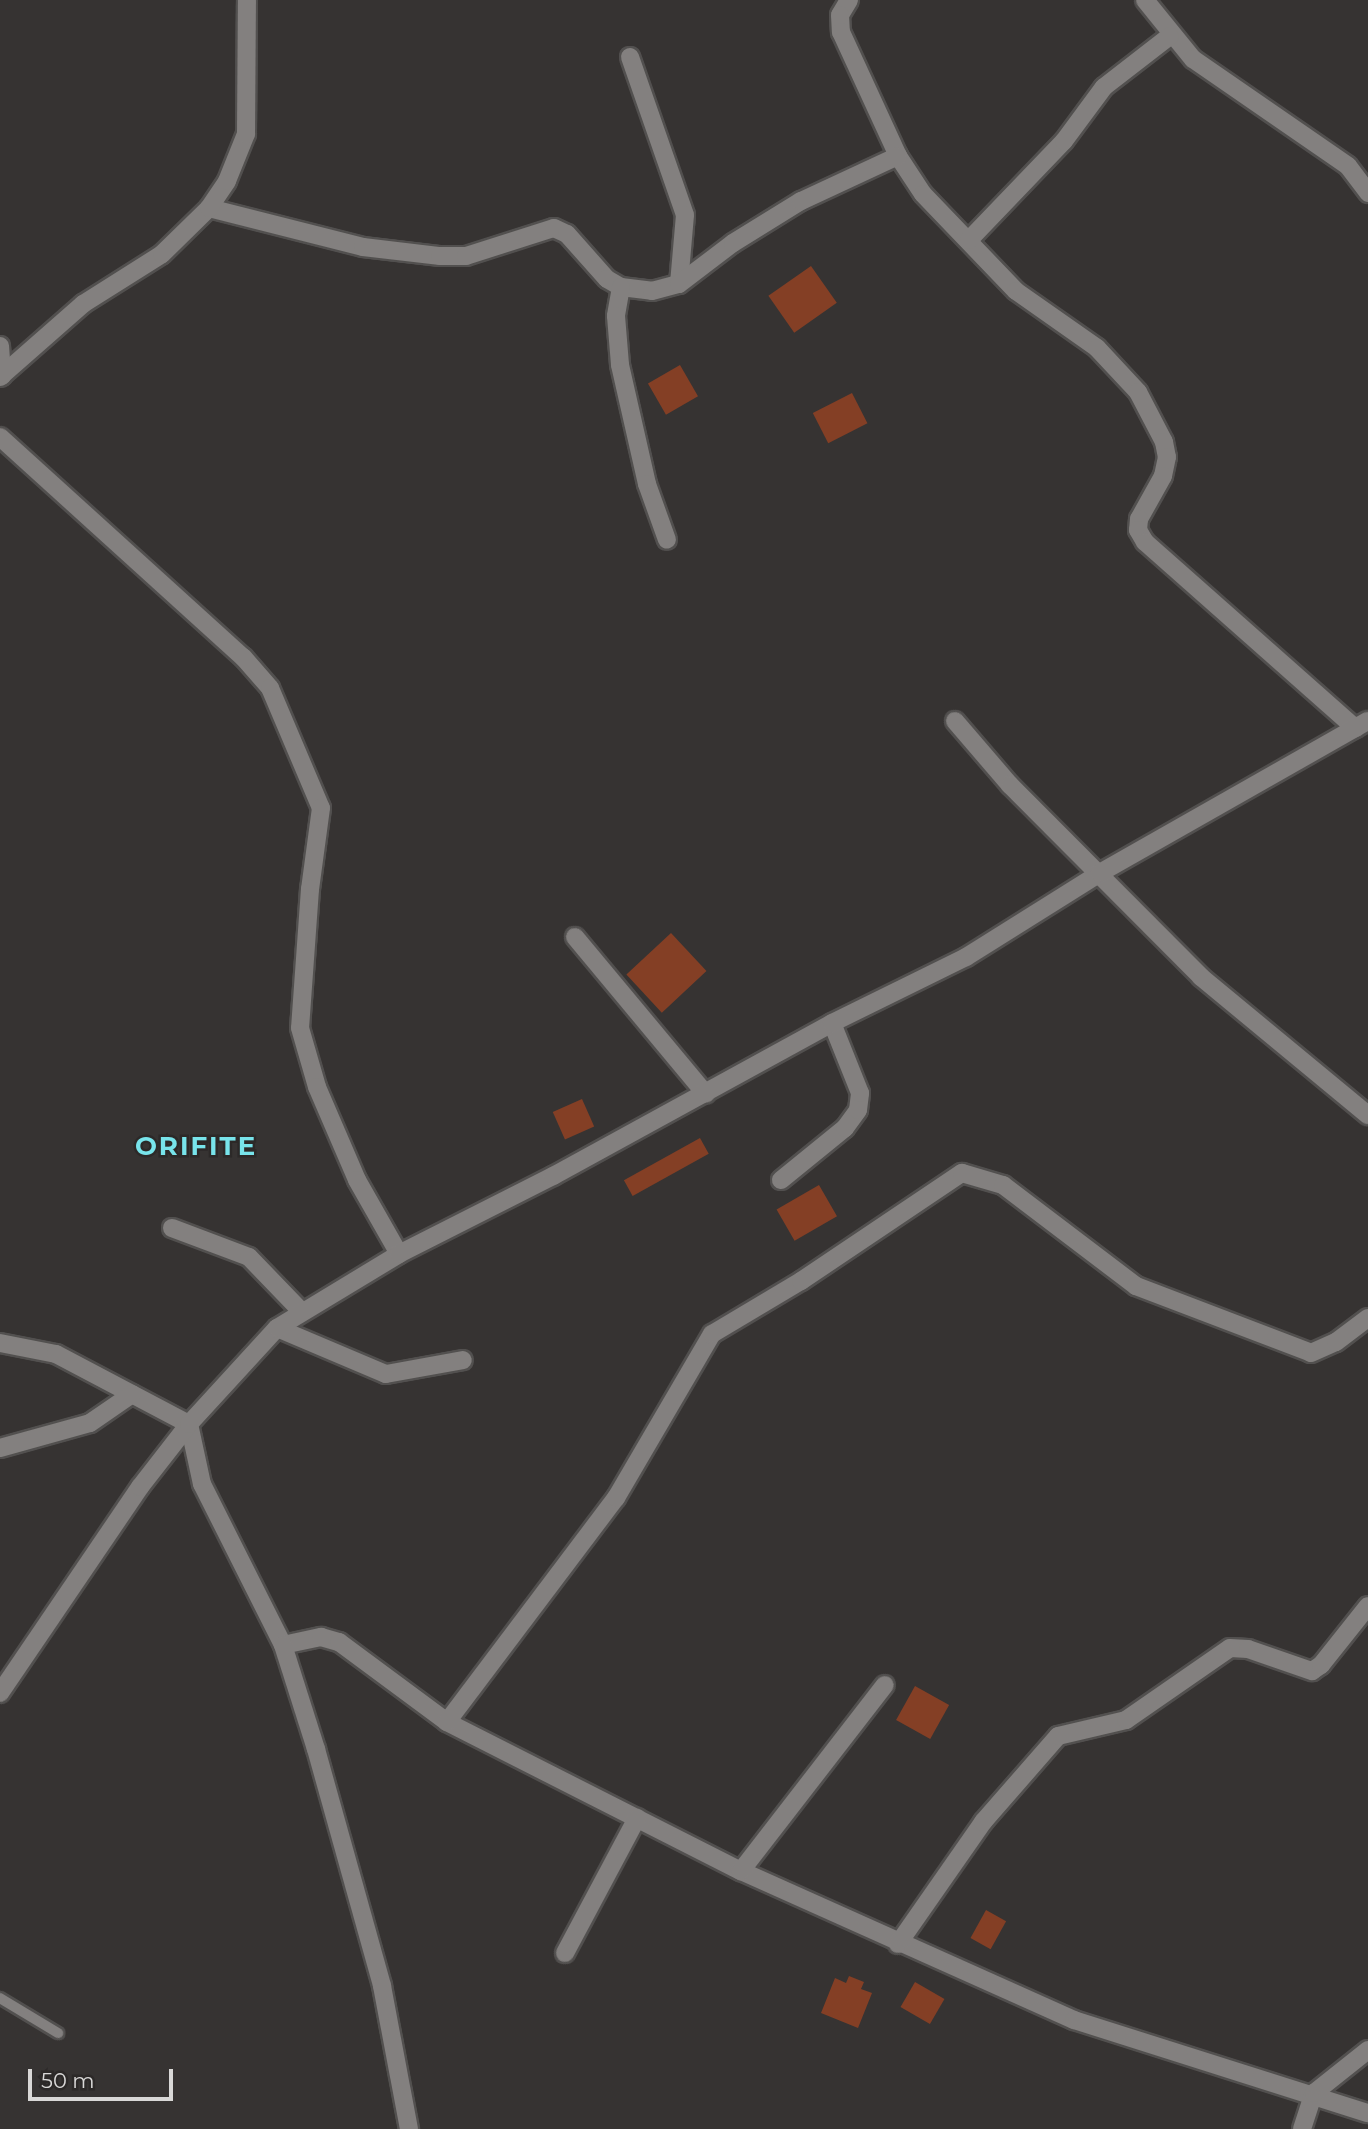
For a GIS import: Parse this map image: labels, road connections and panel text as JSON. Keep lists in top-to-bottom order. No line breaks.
{"districts":["ORIFITE"],"scale_bar":"50 m"}
